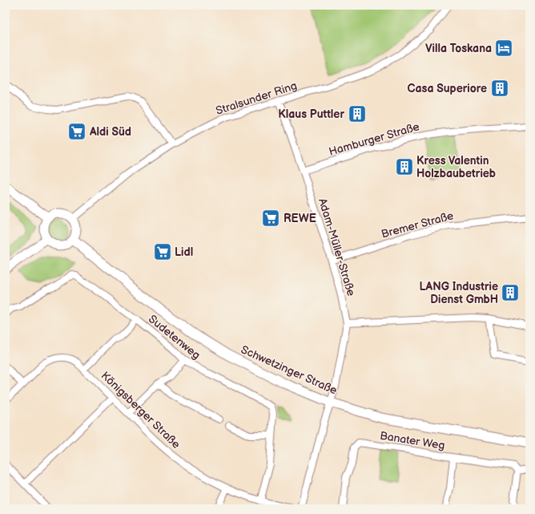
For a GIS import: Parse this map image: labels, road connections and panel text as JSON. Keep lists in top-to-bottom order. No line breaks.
{"streets":{"main road":["Schwetzinger Straße"],"street":["Stralsunder Ring","Hamburger Straße","Bremer Straße","Adam-Müller-Straße","Sudetenweg","Königsberger Straße","Banater Weg"]},"crossings":[["Stralsunder Ring","Adam-Müller-Straße"],["Stralsunder Ring","Schwetzinger Straße"],["Hamburger Straße","Adam-Müller-Straße"],["Bremer Straße","Adam-Müller-Straße"],["Adam-Müller-Straße","Schwetzinger Straße"],["Sudetenweg","Königsberger Straße"]],"places":{"hotel":["Villa Toskana"],"building":["Casa Superiore","Klaus Puttler","Kress Valentin Holzbaubetrieb","LANG Industrie Dienst GmbH"],"supermarket":["Aldi Süd","REWE","Lidl"]}}
